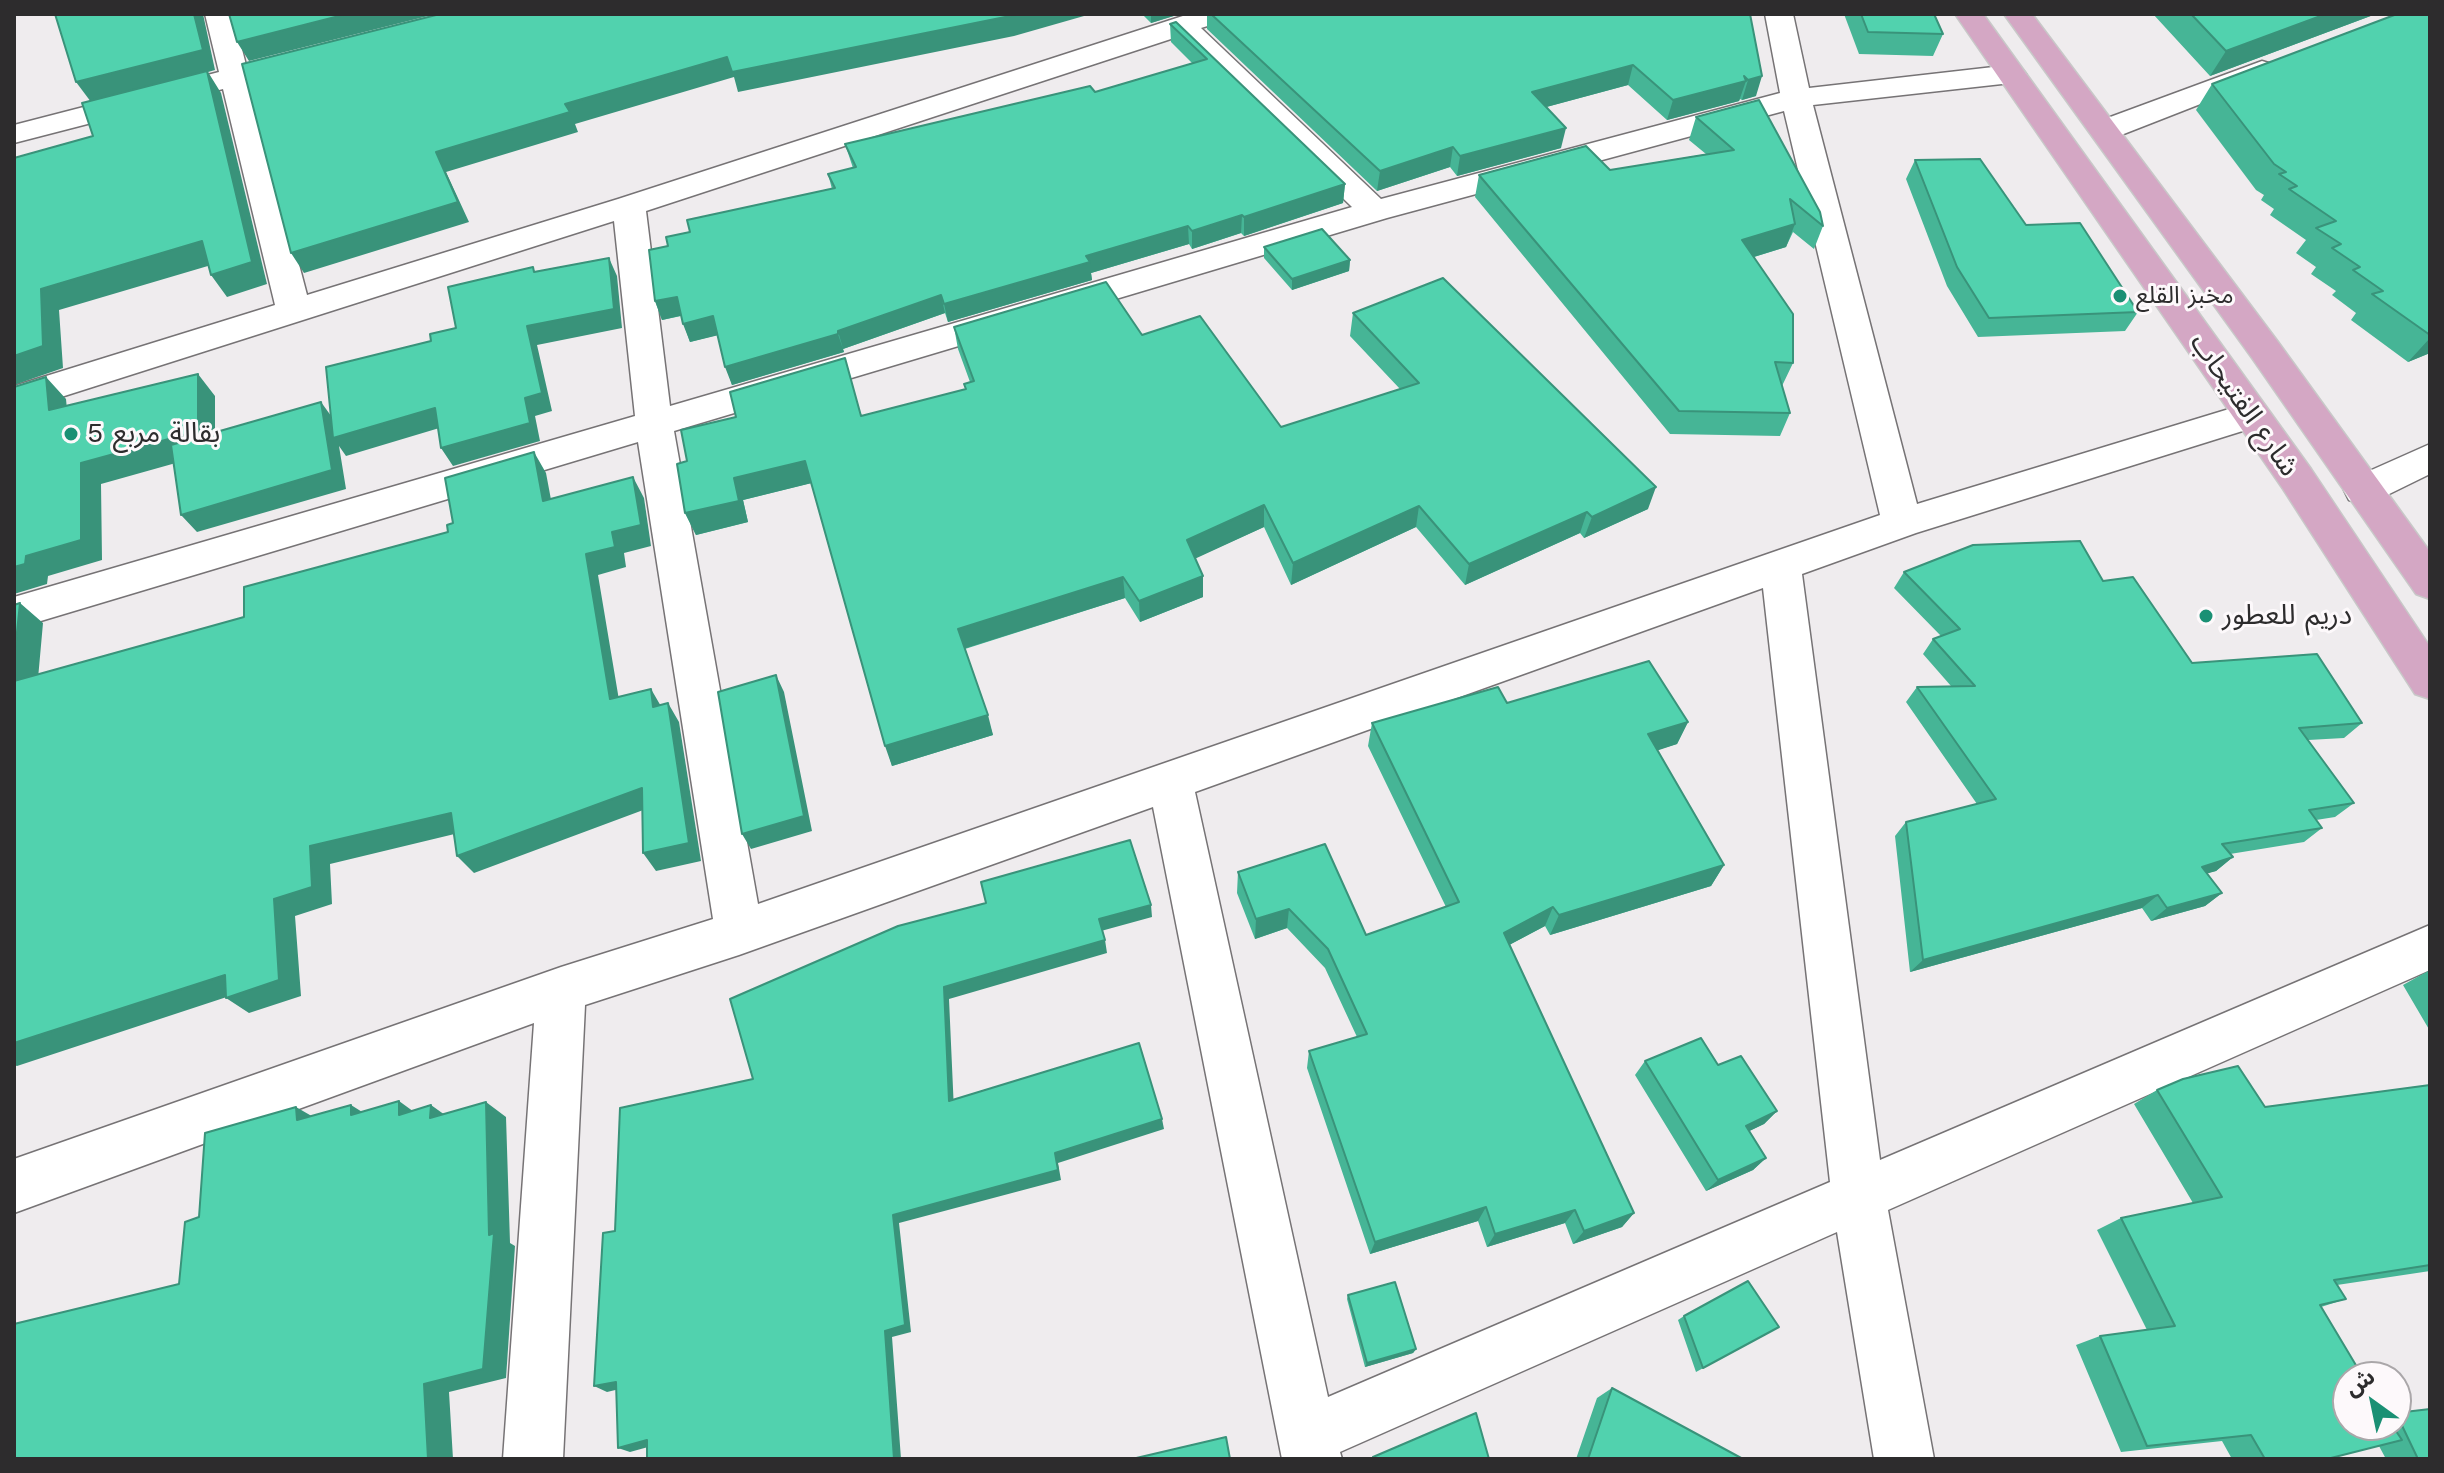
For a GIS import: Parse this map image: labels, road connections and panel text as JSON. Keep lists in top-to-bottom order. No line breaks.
{"streets":{"main road":["شارع الفتيحاب"]},"places":["مخبز القلع","بقالة مربع 5","دريم للعطور"],"north":"top left"}
